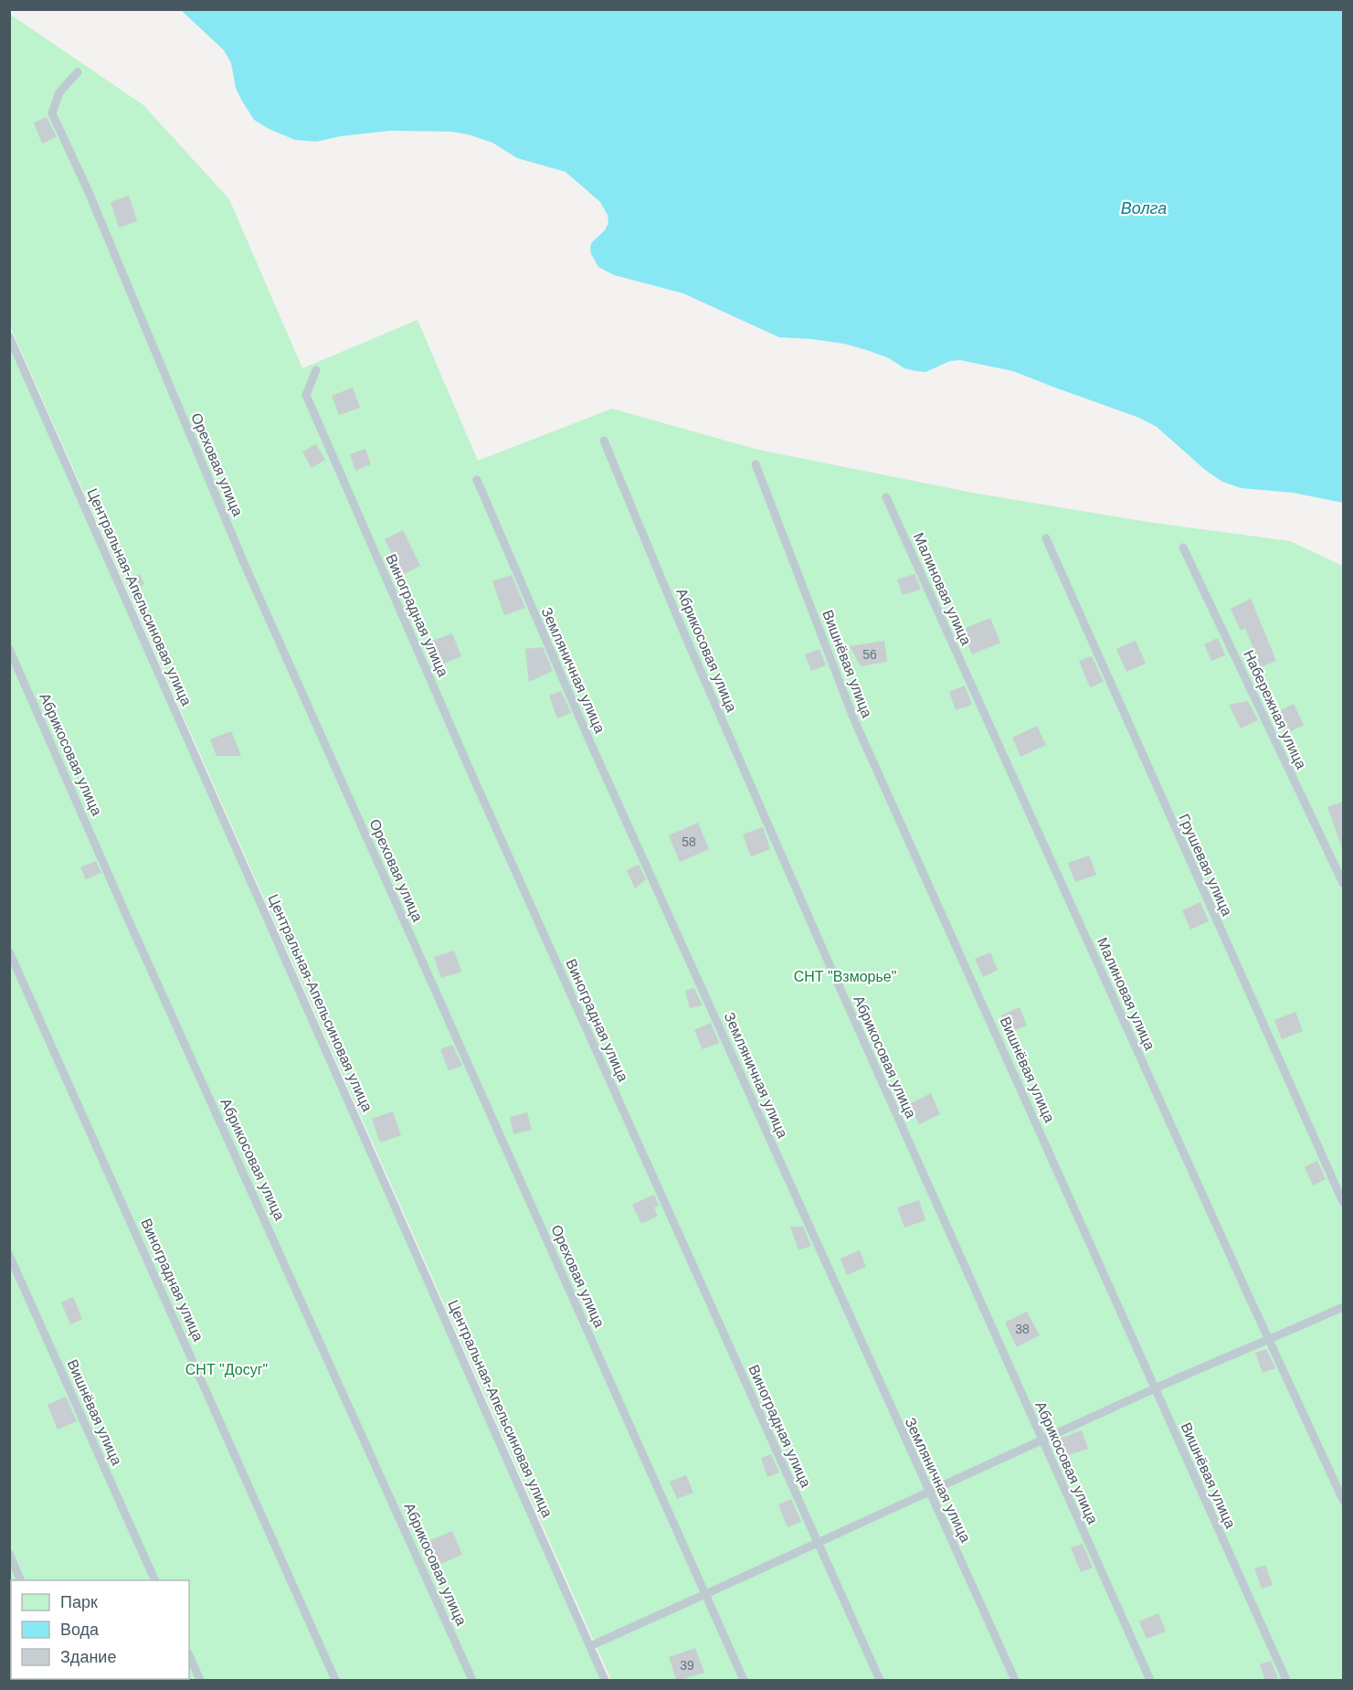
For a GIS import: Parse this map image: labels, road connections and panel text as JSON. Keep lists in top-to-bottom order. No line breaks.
{"streets":{"lane":["Ореховая улица","Малиновая улица","Центральная-Апельсиновая улица","Виноградная улица","Абрикосовая улица","Вишнёвая улица","Земляничная улица","Набережная улица","Грушевая улица"]},"water":["Волга"],"parks":["СНТ \"Взморье\"","СНТ \"Досуг\""],"house_numbers":["56","58","38","39"],"legend":["Парк","Вода","Здание"]}
